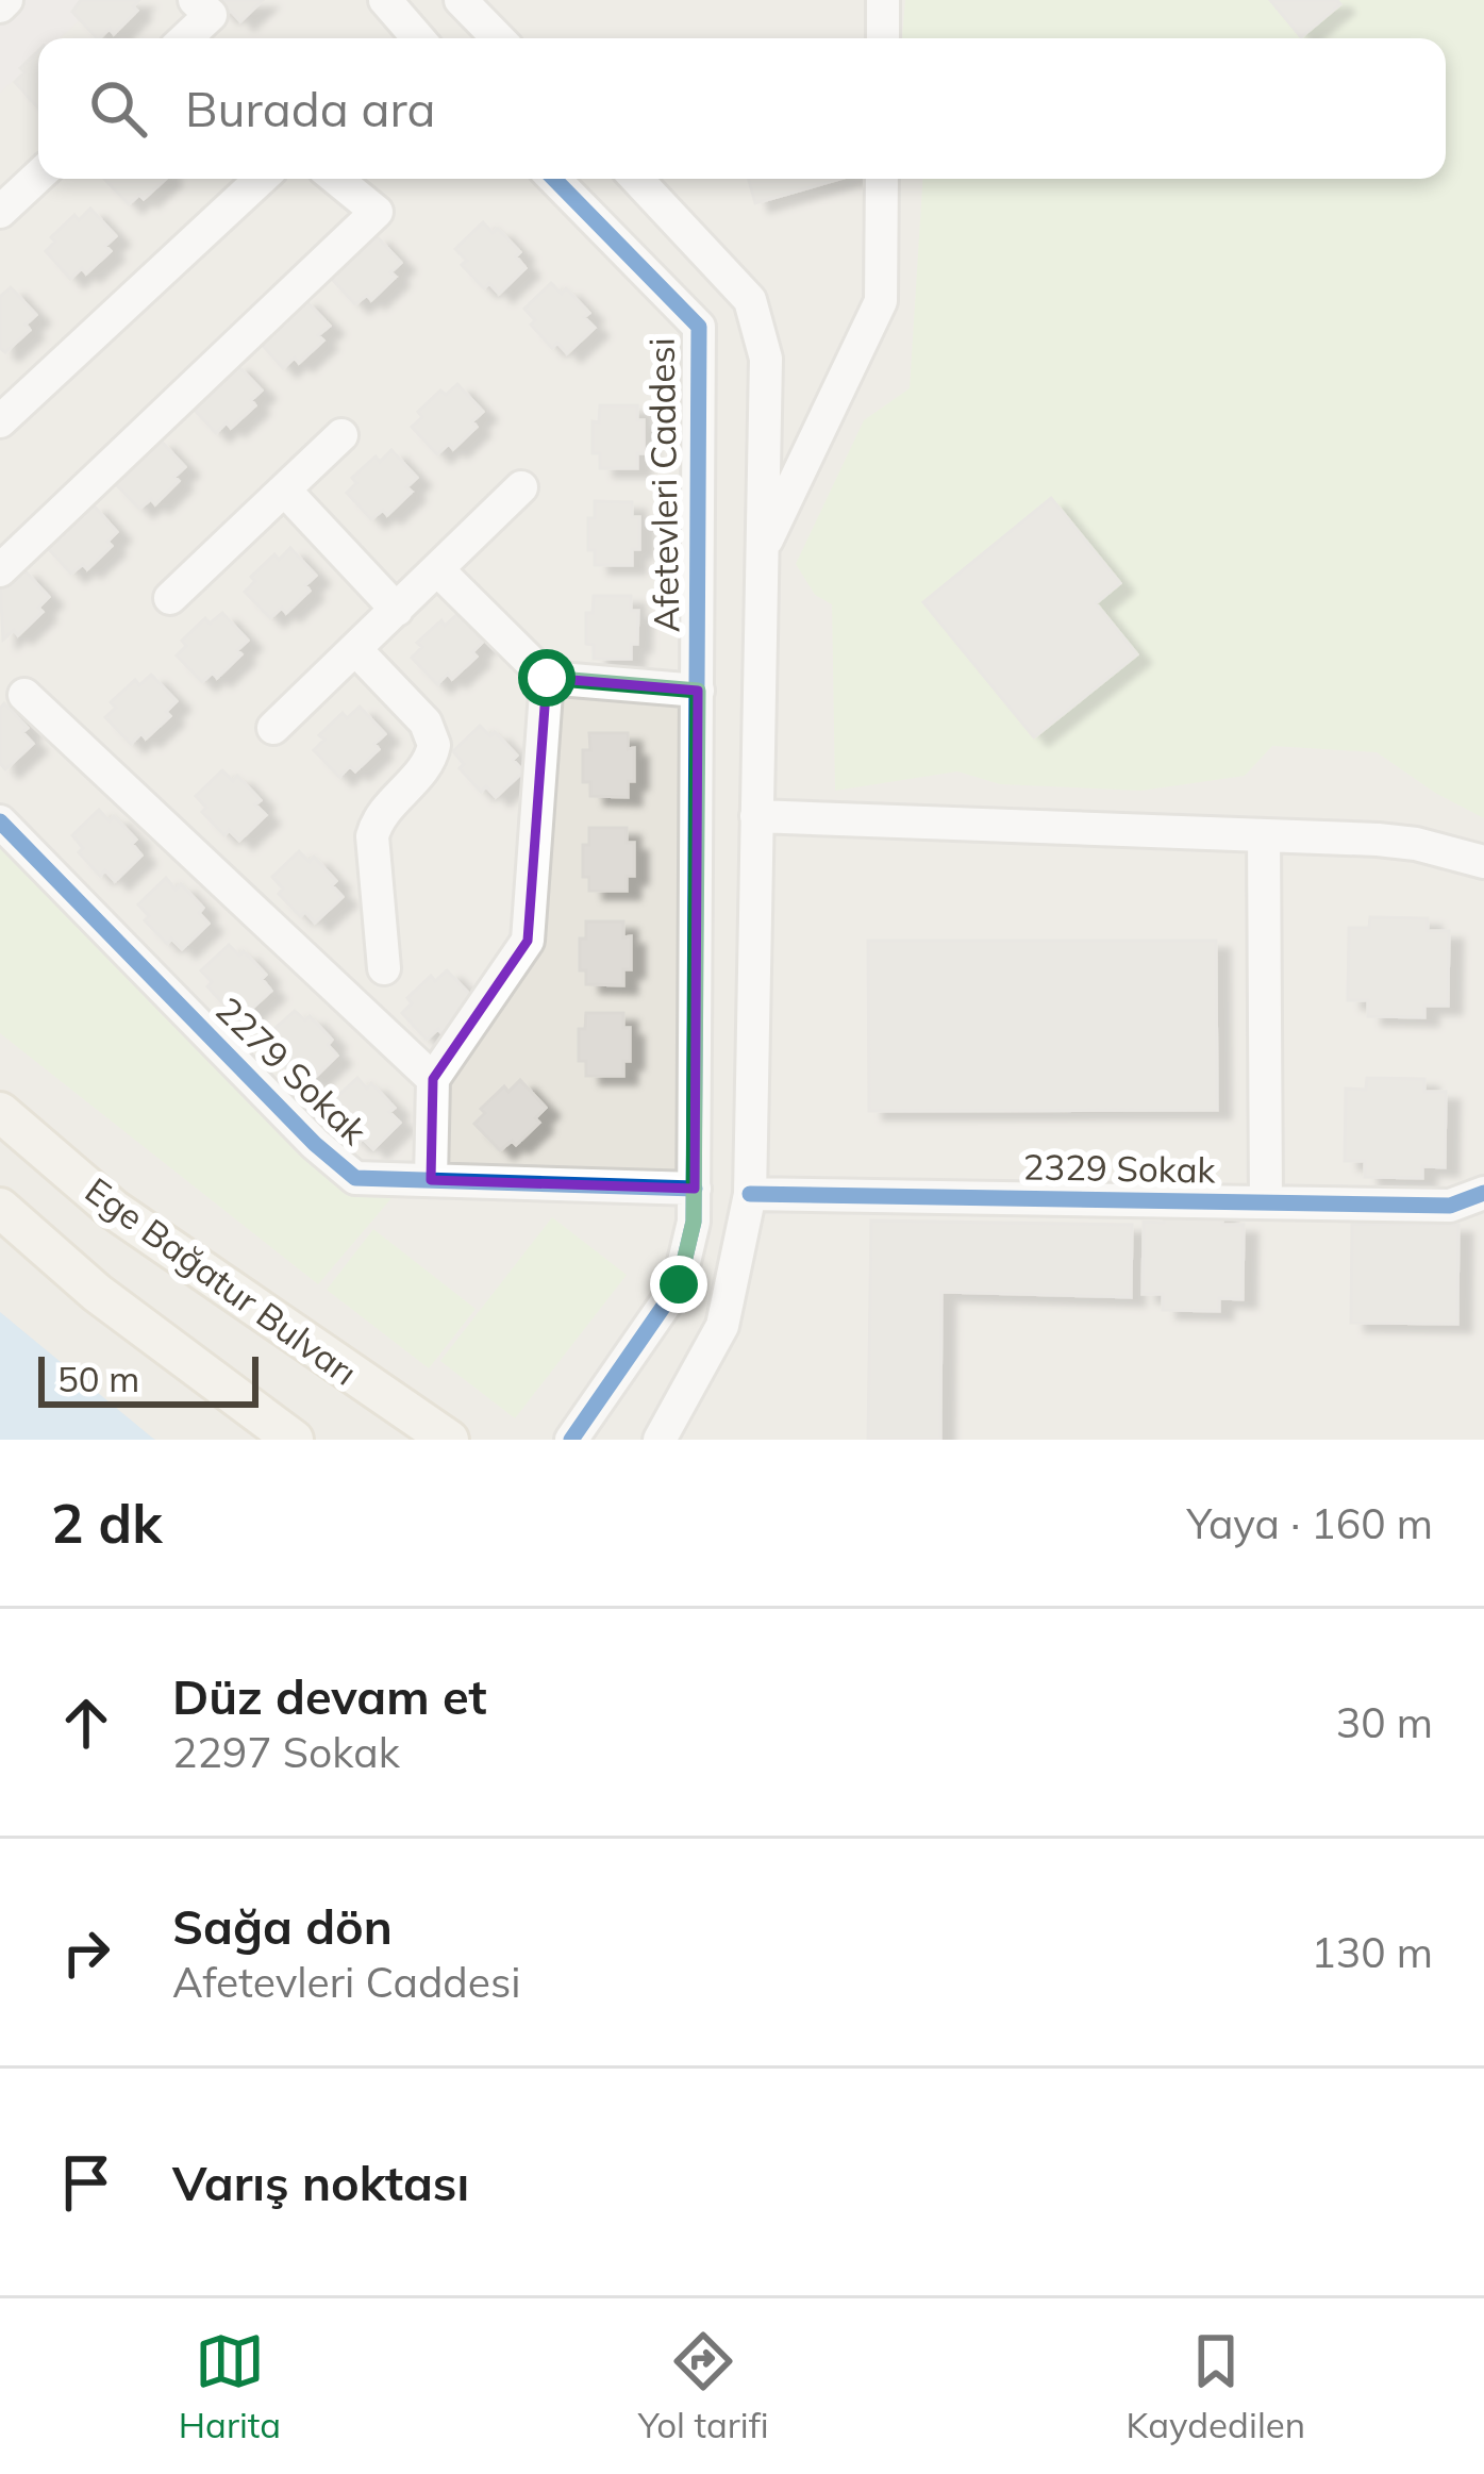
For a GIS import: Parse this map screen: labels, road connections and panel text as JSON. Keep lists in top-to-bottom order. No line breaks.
{"streets":{"main road":["Ege Bağatur Bulvarı"],"street":["Afetevleri Caddesi","2279 Sokak","2329 Sokak"]},"crossings":[["Afetevleri Caddesi","2279 Sokak"]],"scale_bar":"50 m","page":{"search":"Burada ara","scale":"50 m","heading":["2 dk","Yaya · 160 m"],"list":[["Düz devam et","2297 Sokak","30 m"],["Sağa dön","Afetevleri Caddesi","130 m"],"Varış noktası"],"nav":["Harita","Yol tarifi","Kaydedilen"]}}
